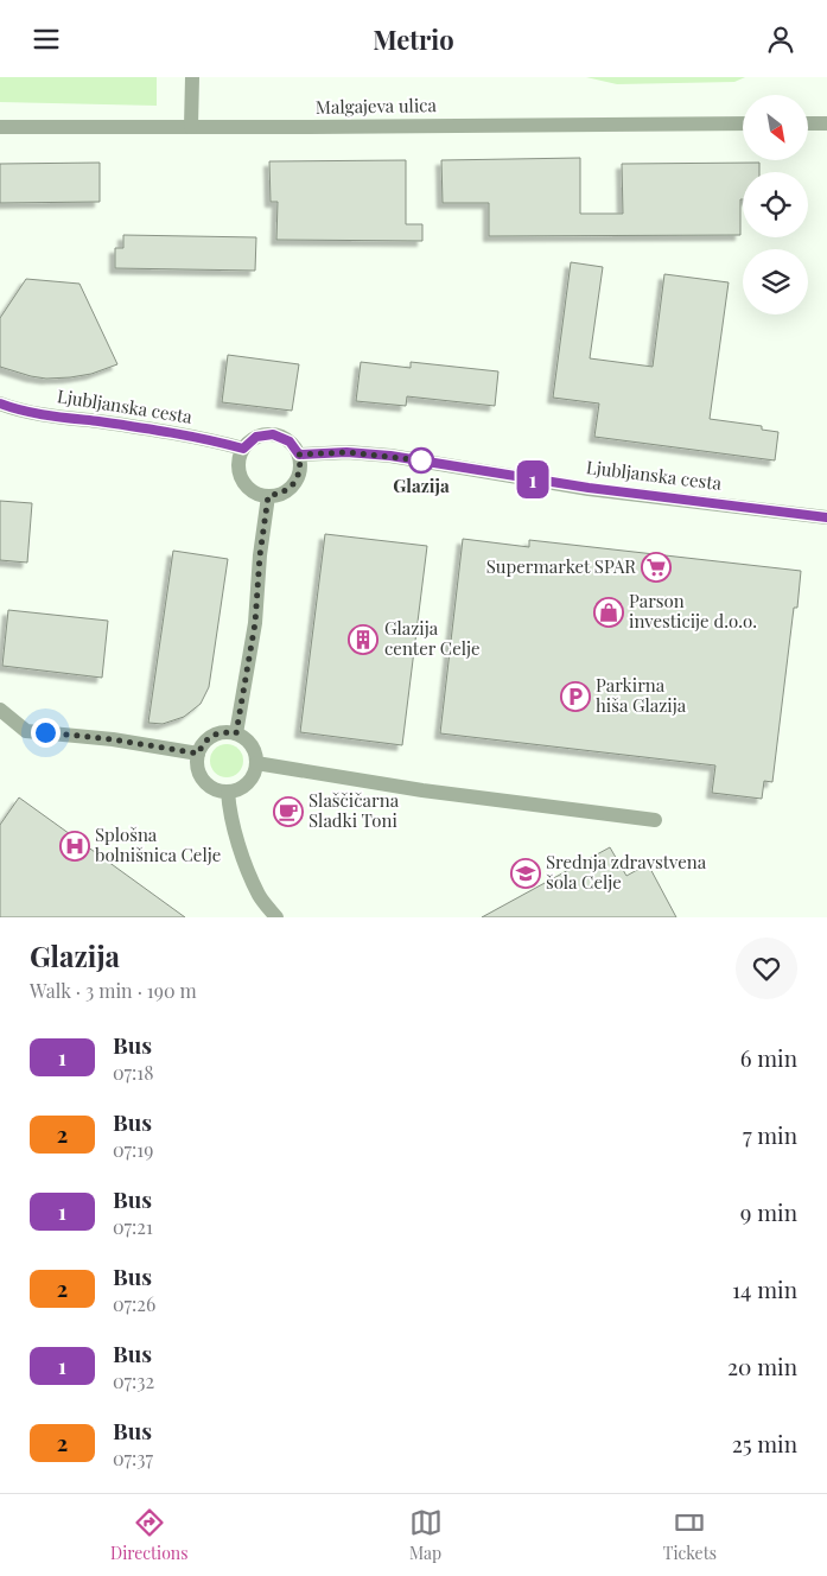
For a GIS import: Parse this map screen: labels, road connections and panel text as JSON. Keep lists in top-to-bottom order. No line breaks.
{"streets":{"street":["Malgajeva ulica","Ljubljanska cesta"]},"places":{"other":["Glazija"],"supermarket":["Supermarket SPAR"],"shop":["Parson investicije d.o.o."],"building":["Glazija center Celje"],"parking":["Parkirna hiša Glazija"],"cafe":["Slaščičarna Sladki Toni"],"hospital":["Splošna bolnišnica Celje"],"school or university":["Srednja zdravstvena šola Celje"]},"lines":["bus line 1"],"north":"bottom right","page":{"header":"Metrio","on_map":"1","heading":["Glazija","Walk · 3 min · 190 m"],"list":[{"mark":"1","name":"Bus","note":"07:18","value":"6 min"},{"mark":"2","name":"Bus","note":"07:19","value":"7 min"},{"mark":"1","name":"Bus","note":"07:21","value":"9 min"},{"mark":"2","name":"Bus","note":"07:26","value":"14 min"},{"mark":"1","name":"Bus","note":"07:32","value":"20 min"},{"mark":"2","name":"Bus","note":"07:37","value":"25 min"}],"tabs":["Directions","Map","Tickets"]}}
